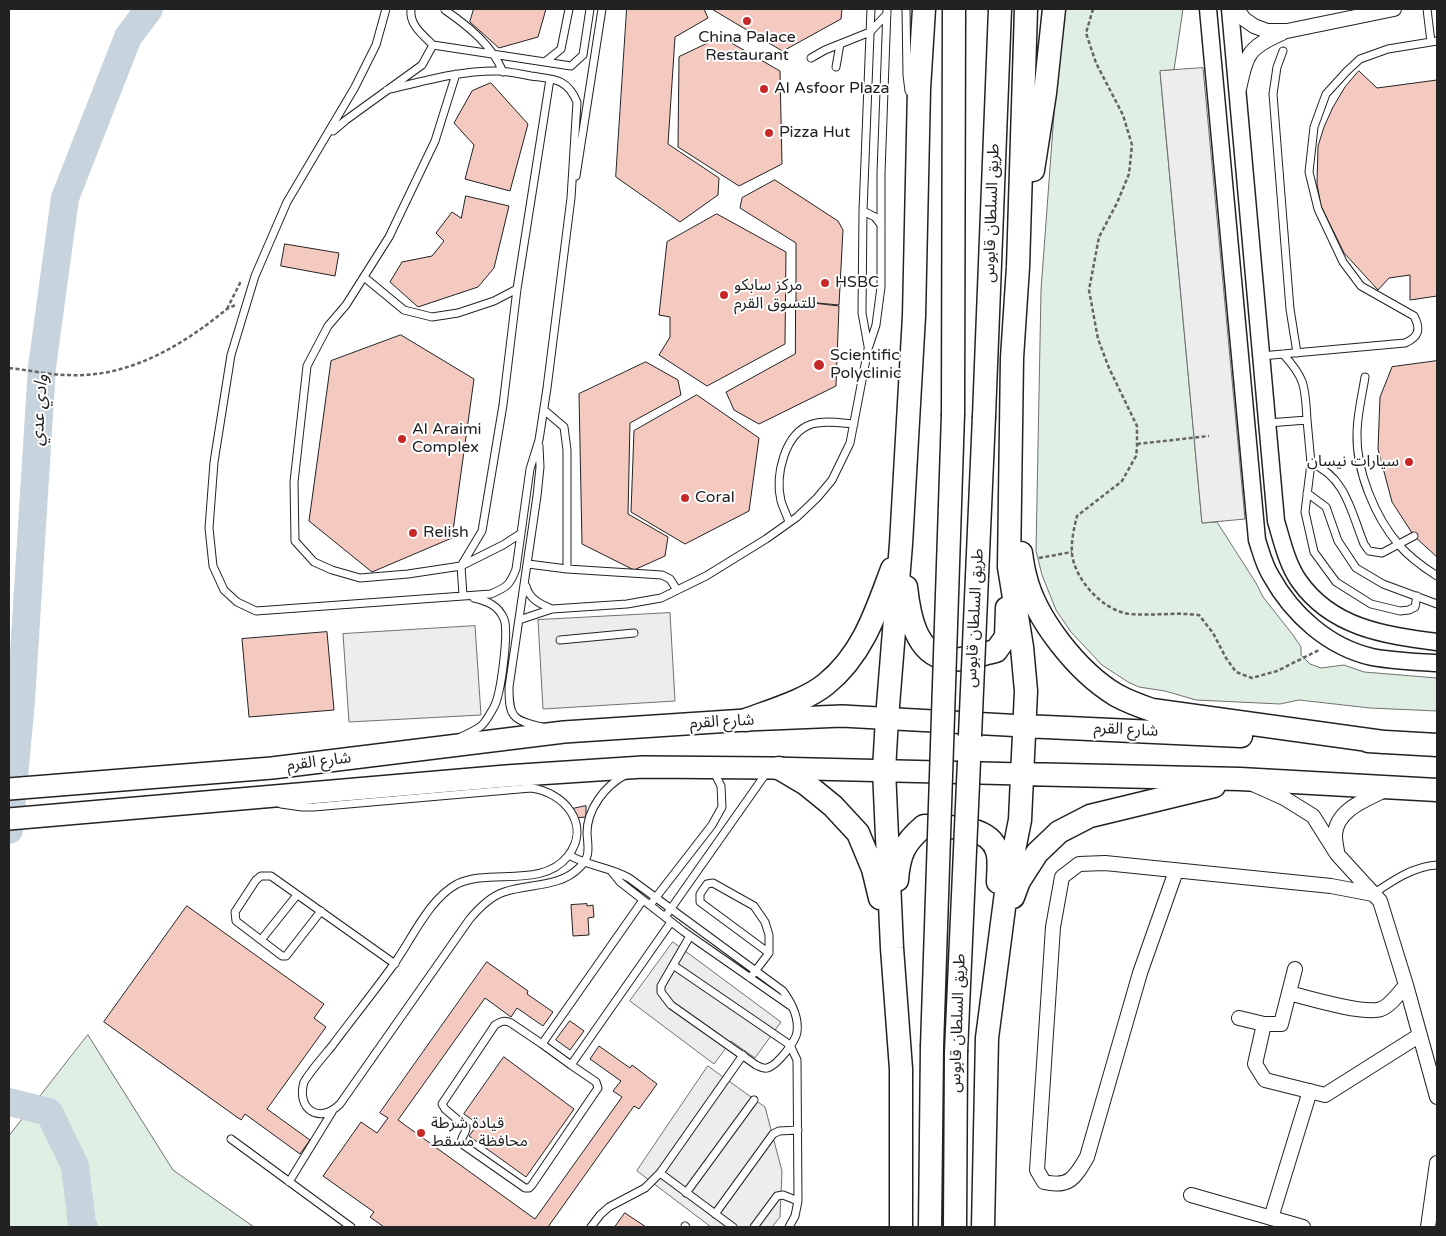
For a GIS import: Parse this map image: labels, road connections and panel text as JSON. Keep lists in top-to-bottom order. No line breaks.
{"streets":{"highway":["طريق السلطان قابوس","شارع القرم"]},"water":["وادي عدي"],"places":["China Palace Restaurant","Al Asfoor Plaza","Pizza Hut","HSBC","مركز سابكو للتسوق القرم","Scientific Polyclinic","Al Araimi Complex","سيارات نيسان","Coral","Relish","قيادة شرطة محافظة مسقط"]}
